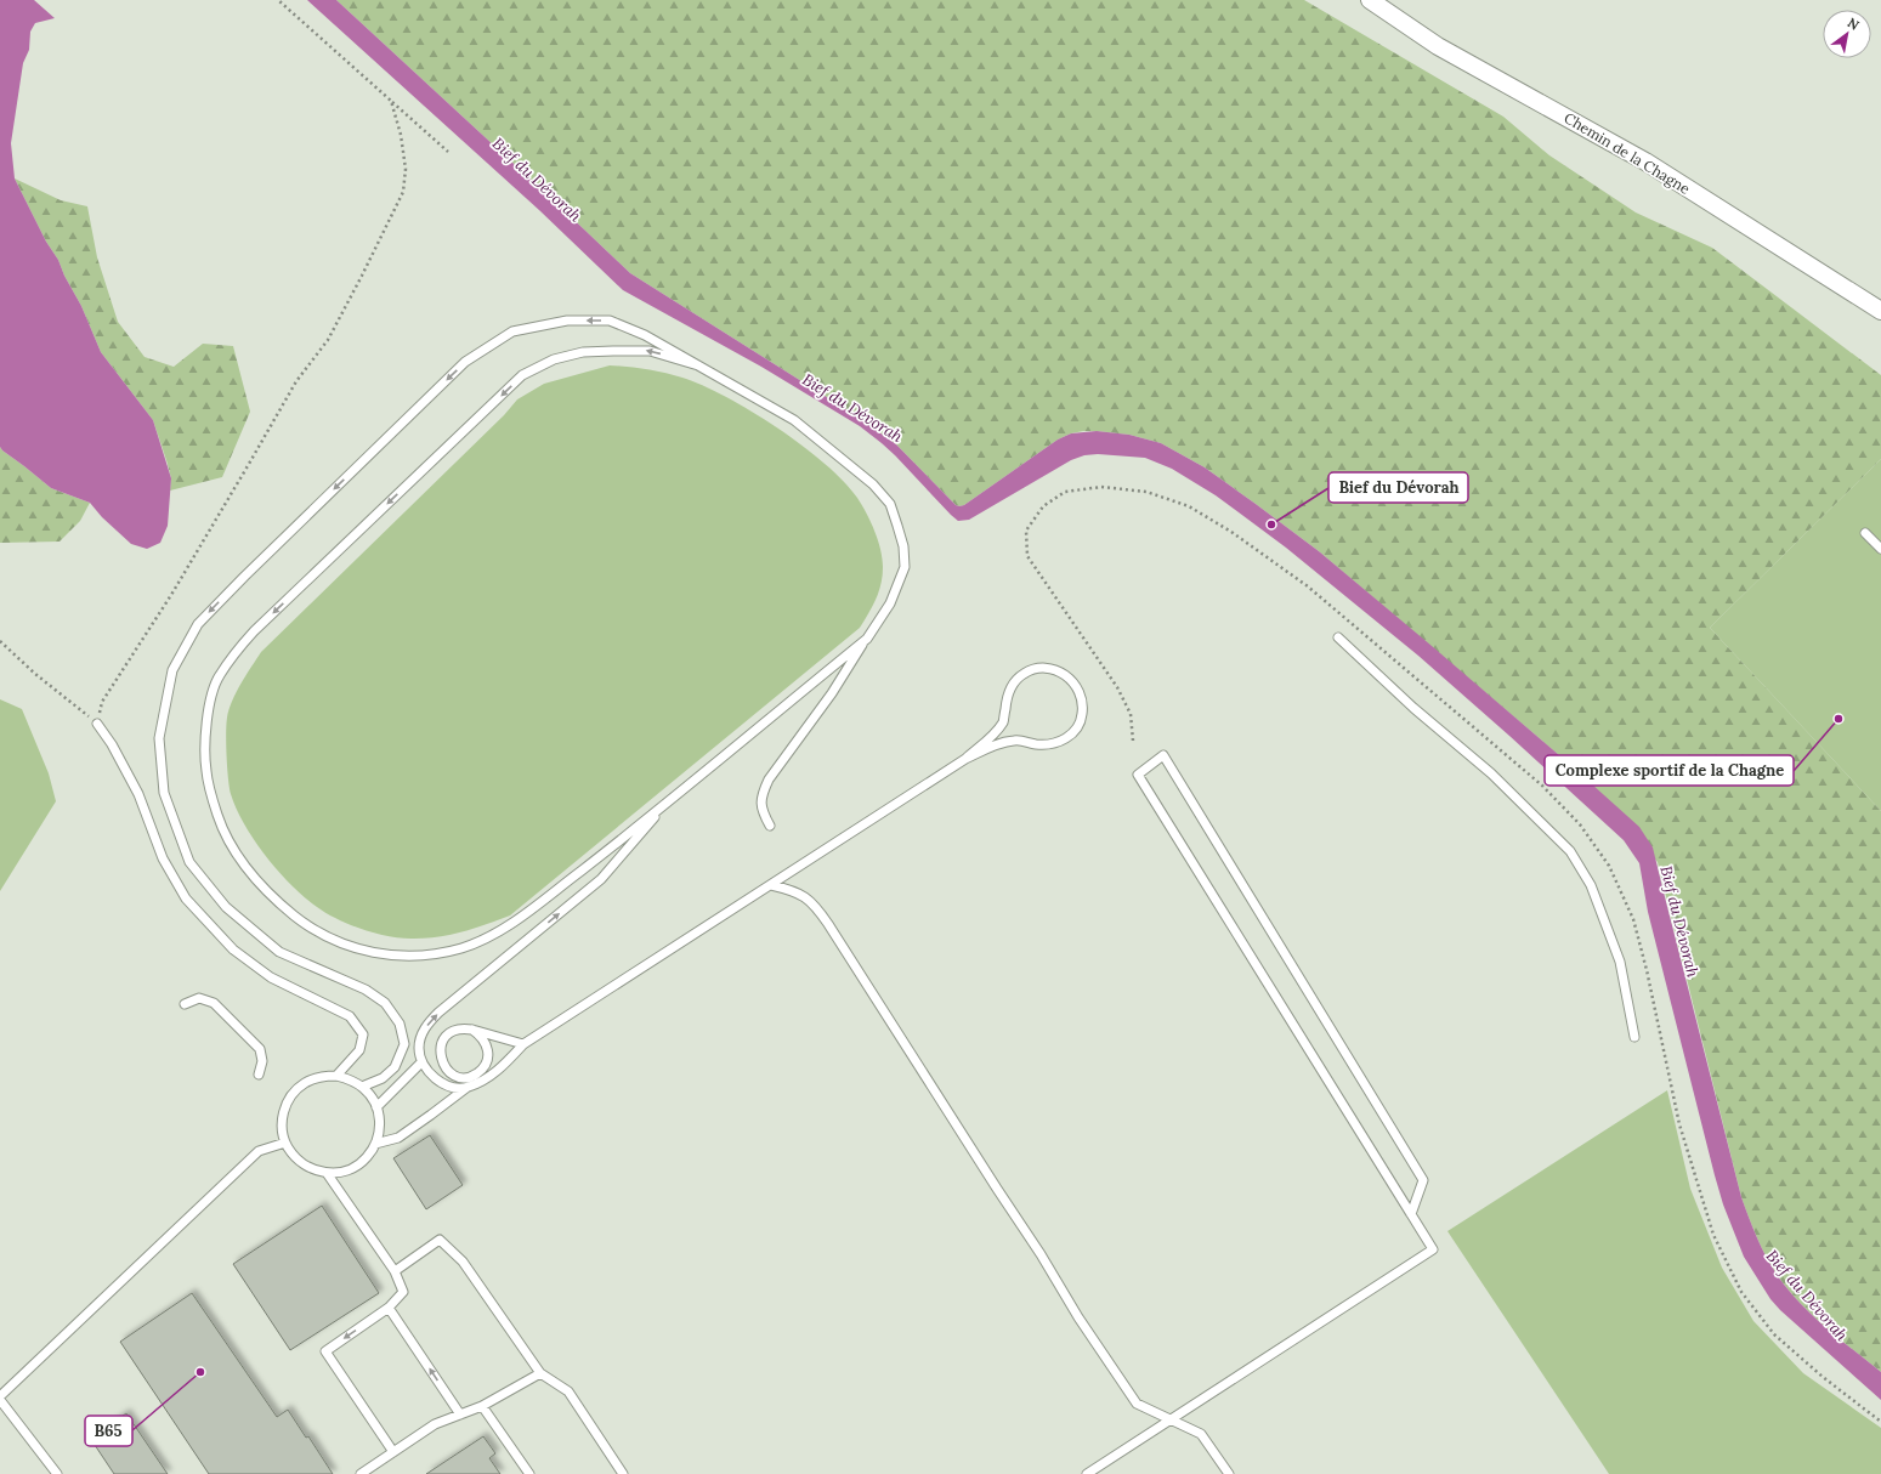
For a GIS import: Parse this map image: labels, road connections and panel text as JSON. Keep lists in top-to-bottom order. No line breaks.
{"streets":{"street":["Chemin de la Chagne"]},"water":["Bief du Dévorah"],"places":["Bief du Dévorah","Complexe sportif de la Chagne","B65"],"north":"top right"}
